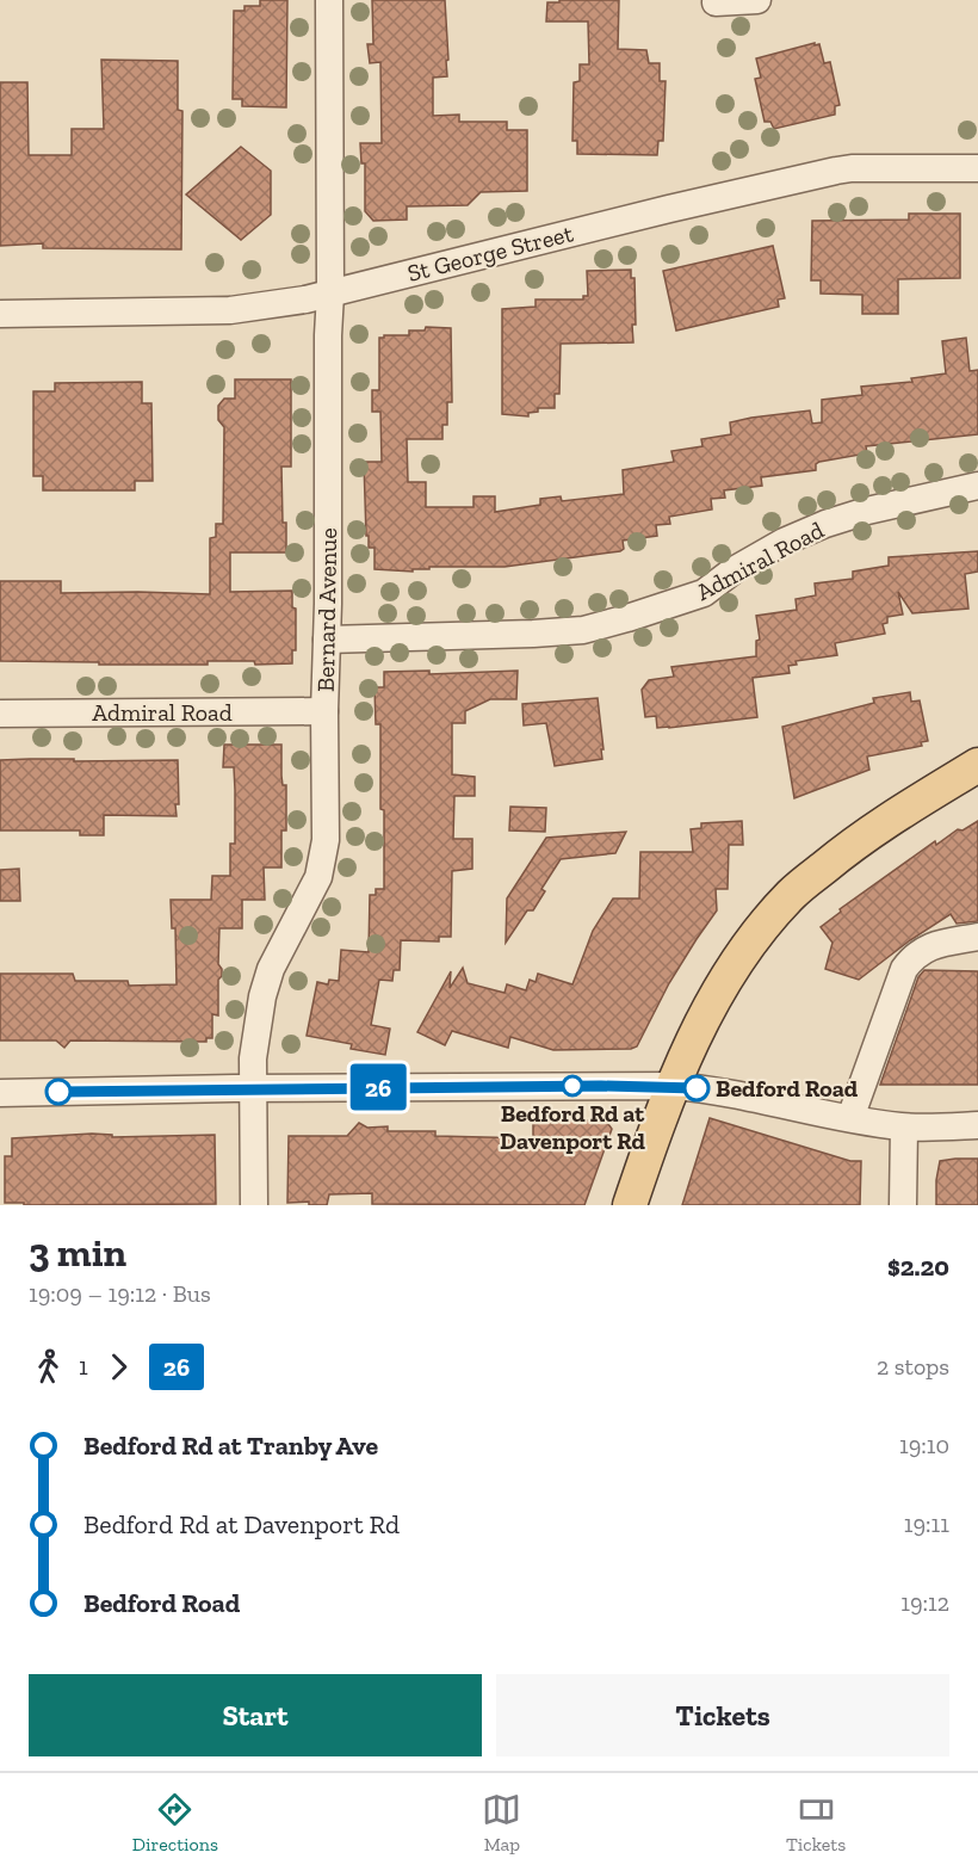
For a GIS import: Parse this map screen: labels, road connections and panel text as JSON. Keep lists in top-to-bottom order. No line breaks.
{"streets":{"street":["St George Street","Admiral Road","Bernard Avenue"]},"crossings":[["St George Street","Bernard Avenue"],["Admiral Road","Bernard Avenue"]],"places":["Bedford Rd at Davenport Rd","Bedford Road"],"lines":["bus line 26"],"page":{"on_map":"26","heading":["3 min","19:09 – 19:12 · Bus","$2.20"],"legs":["1","26","2 stops"],"list":[{"name":"Bedford Rd at Tranby Ave","value":"19:10"},{"name":"Bedford Rd at Davenport Rd","value":"19:11"},{"name":"Bedford Road","value":"19:12"}],"buttons":["Start","Tickets"],"tabs":["Directions","Map","Tickets"]}}
